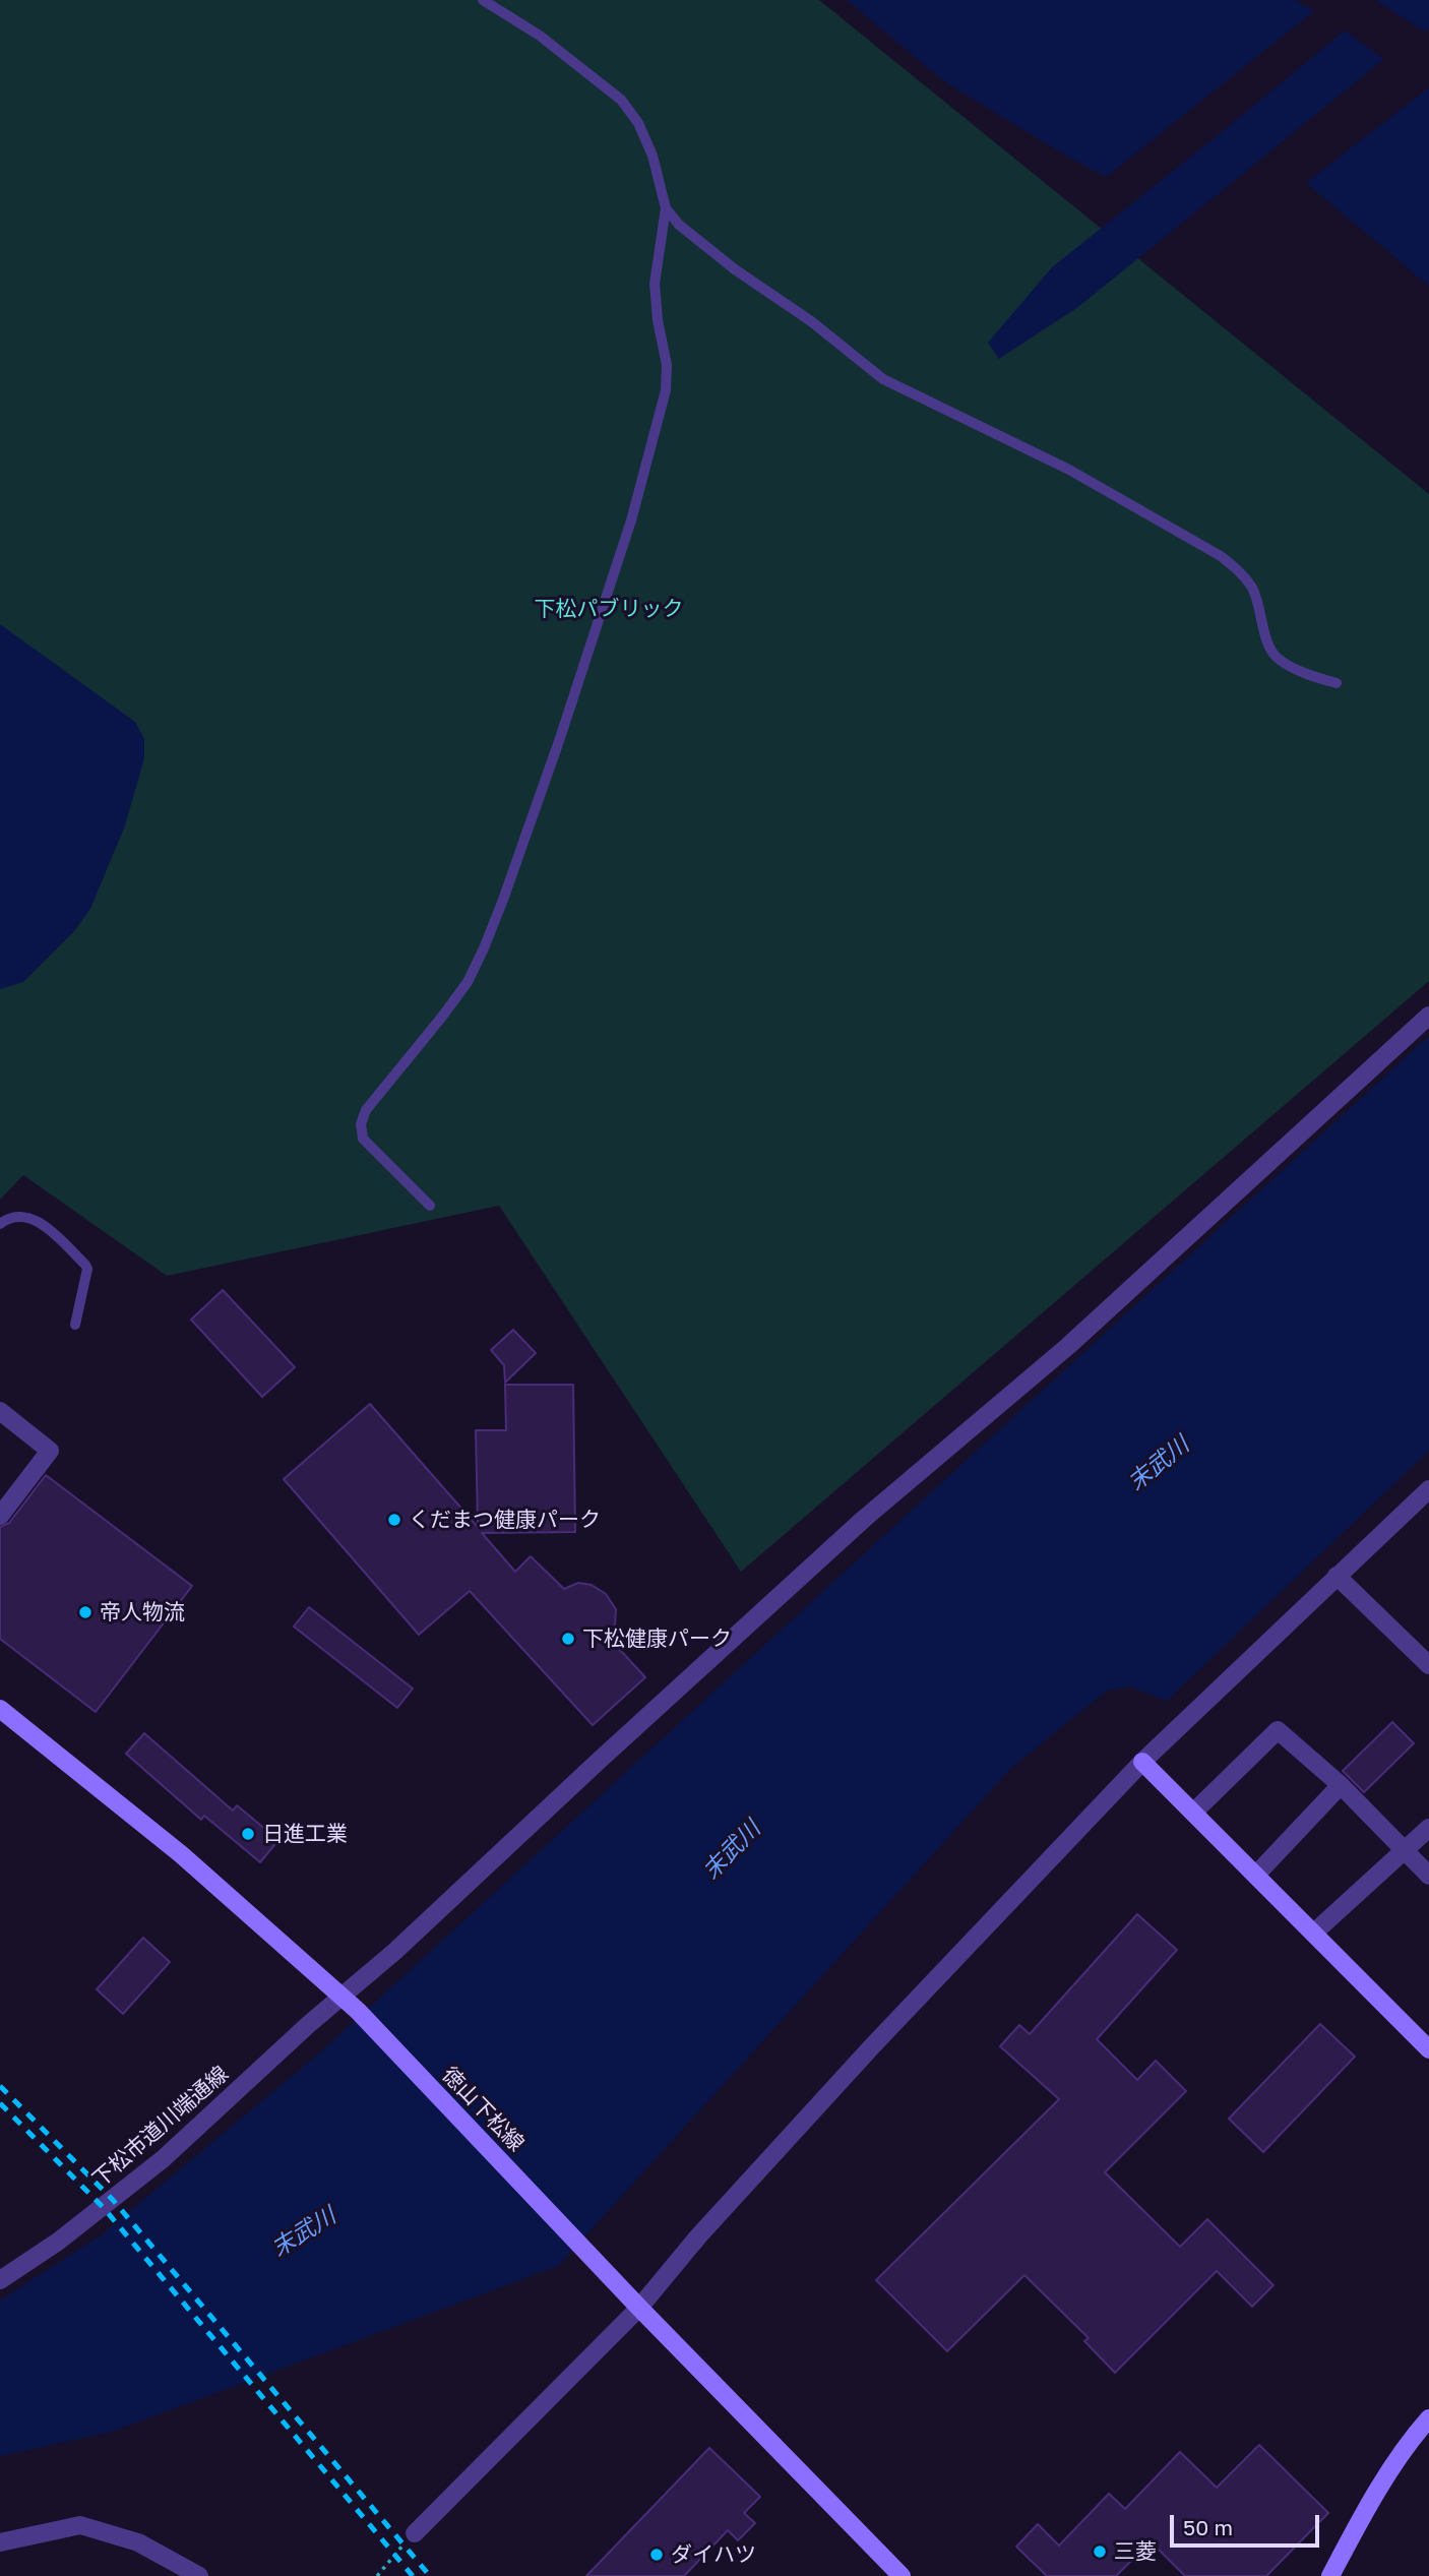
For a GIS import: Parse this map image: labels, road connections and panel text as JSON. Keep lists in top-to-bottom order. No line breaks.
{"streets":{"main road":["徳山下松線"],"street":["下松市道川端通線"]},"crossings":[["徳山下松線","下松市道川端通線"]],"water":["末武川"],"parks":["下松パブリック"],"places":["くだまつ健康パーク","帝人物流","下松健康パーク","日進工業","三菱","ダイハツ"],"scale_bar":"50 m"}
